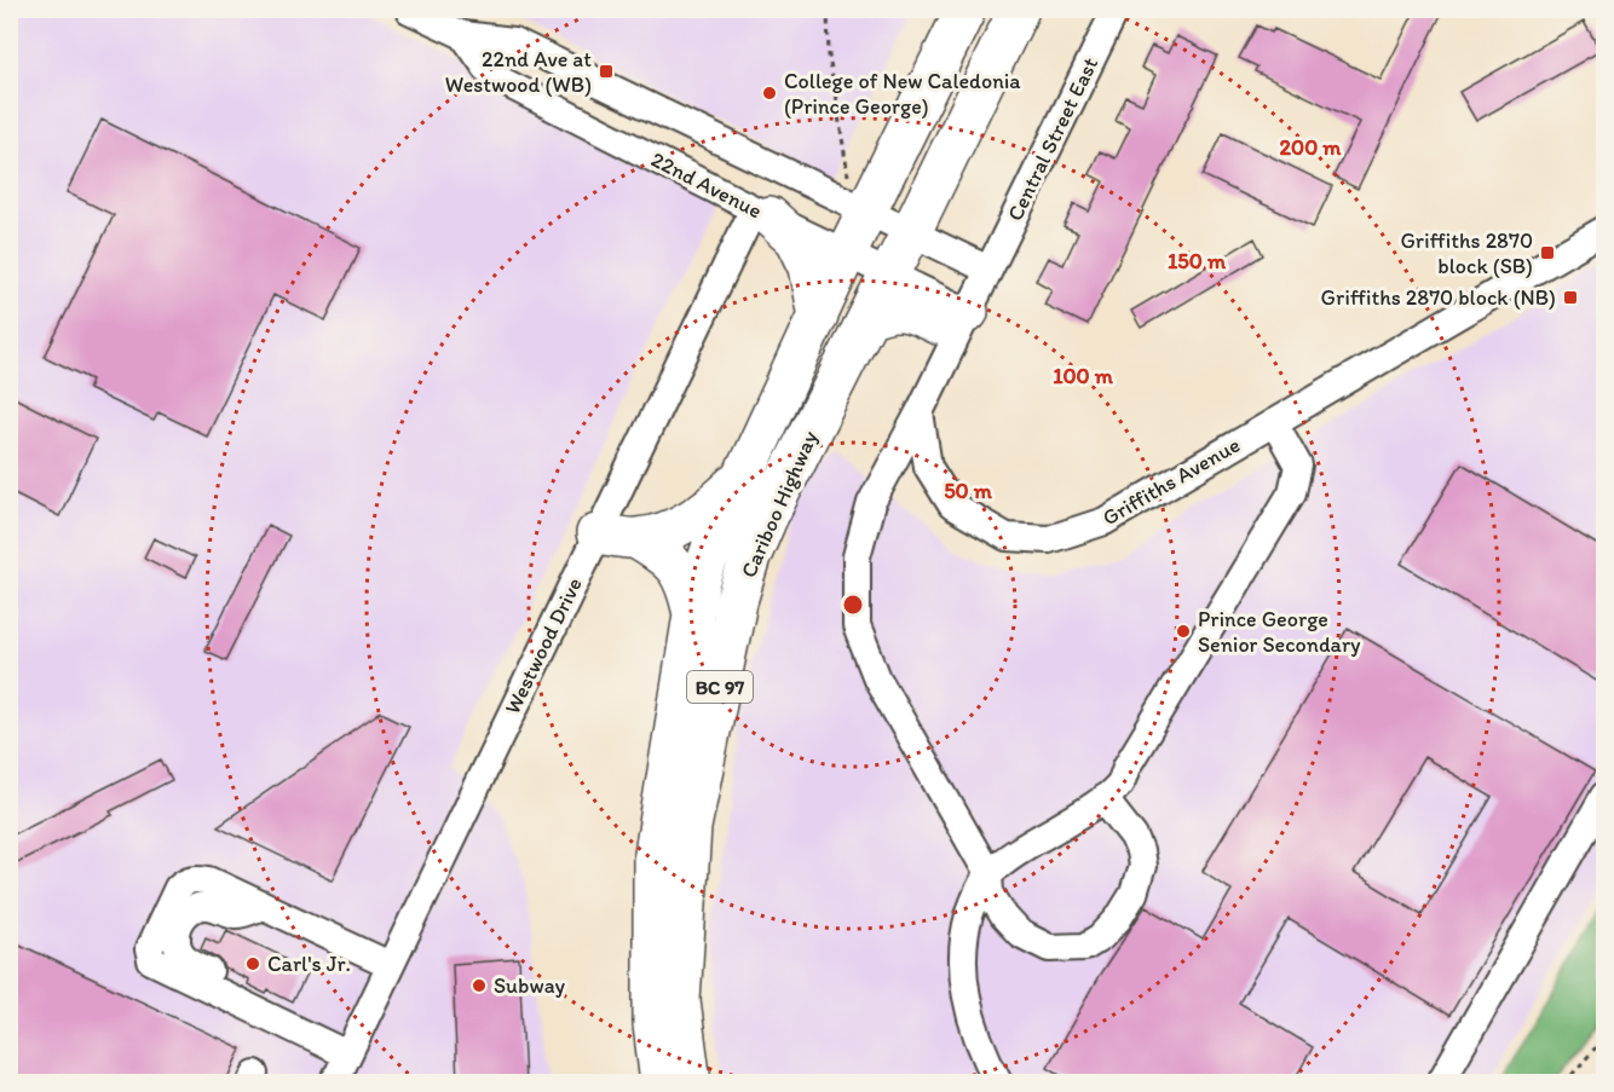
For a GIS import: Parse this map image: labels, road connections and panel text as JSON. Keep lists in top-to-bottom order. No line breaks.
{"streets":{"highway":["Cariboo Highway","BC 97"],"street":["Central Street East","22nd Avenue","Griffiths Avenue","Westwood Drive"]},"crossings":[["Central Street East","22nd Avenue"],["22nd Avenue","Cariboo Highway"],["22nd Avenue","Westwood Drive"]],"places":{"transit":["22nd Ave at Westwood (WB)","Griffiths 2870 block (SB)","Griffiths 2870 block (NB)"],"other":["College of New Caledonia (Prince George)","Prince George Senior Secondary","Carl's Jr.","Subway"]},"rings":["200 m","150 m","100 m","50 m"]}
